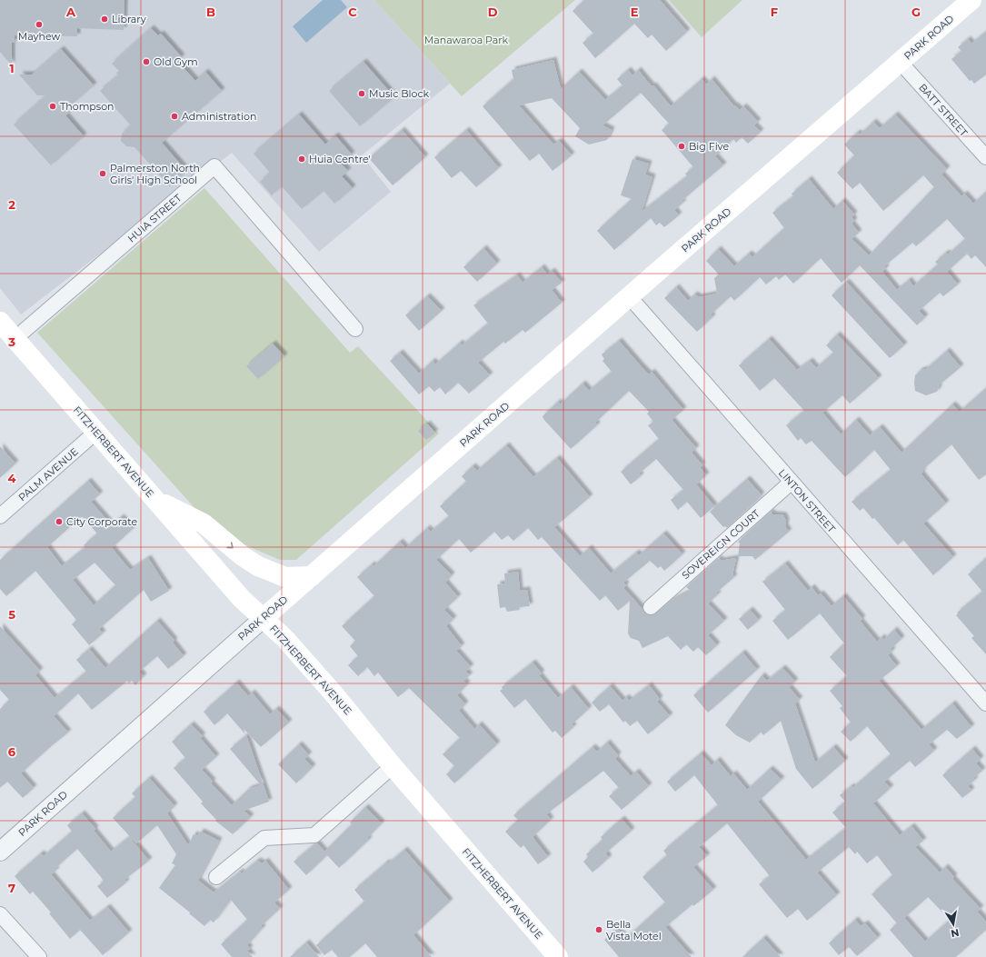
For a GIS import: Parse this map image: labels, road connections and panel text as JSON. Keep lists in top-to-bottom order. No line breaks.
{"streets":{"main road":["PARK ROAD","FITZHERBERT AVENUE"],"street":["BATT STREET","HUIA STREET","PALM AVENUE","LINTON STREET","SOVEREIGN COURT"]},"crossings":[["PARK ROAD","BATT STREET"],["PARK ROAD","FITZHERBERT AVENUE"],["PARK ROAD","LINTON STREET"],["HUIA STREET","FITZHERBERT AVENUE"],["FITZHERBERT AVENUE","PALM AVENUE"],["LINTON STREET","SOVEREIGN COURT"]],"parks":["Manawaroa Park"],"places":["Library","Mayhew","Old Gym","Music Block","Thompson","Administration","Big Five","Huia Centre'","Palmerston North Girls' High School","City Corporate","Bella Vista Motel"],"north":"bottom","grid":{"columns":["A","B","C","D","E","F","G"],"rows":["1","2","3","4","5","6","7"]}}
